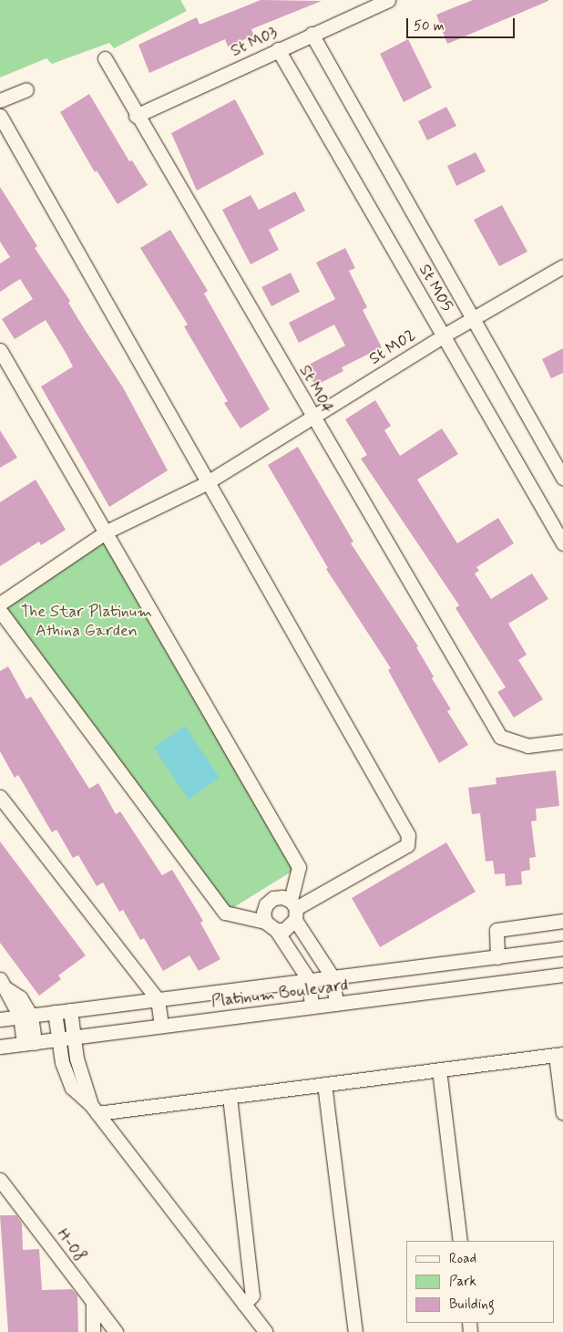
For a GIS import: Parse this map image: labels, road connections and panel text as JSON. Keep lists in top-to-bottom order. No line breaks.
{"streets":{"street":["St M03","St M05","St M02","St M04","Platinum Boulevard","H-08"]},"crossings":[["St M03","St M05"],["St M03","St M04"],["St M05","St M02"],["St M02","St M04"]],"parks":["The Star Platinum Athina Garden"],"legend":["Road","Park","Building"],"scale_bar":"50 m"}
